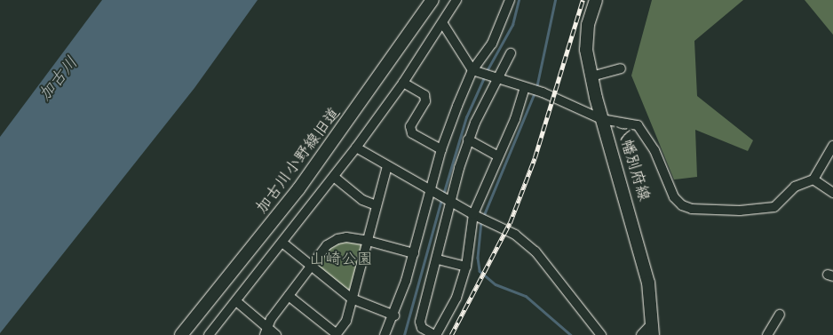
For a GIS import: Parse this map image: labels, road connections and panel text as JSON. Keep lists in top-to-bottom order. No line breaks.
{"streets":{"street":["加古川小野線旧道","八幡別府線"]},"water":["加古川"],"parks":["山崎公園"]}
